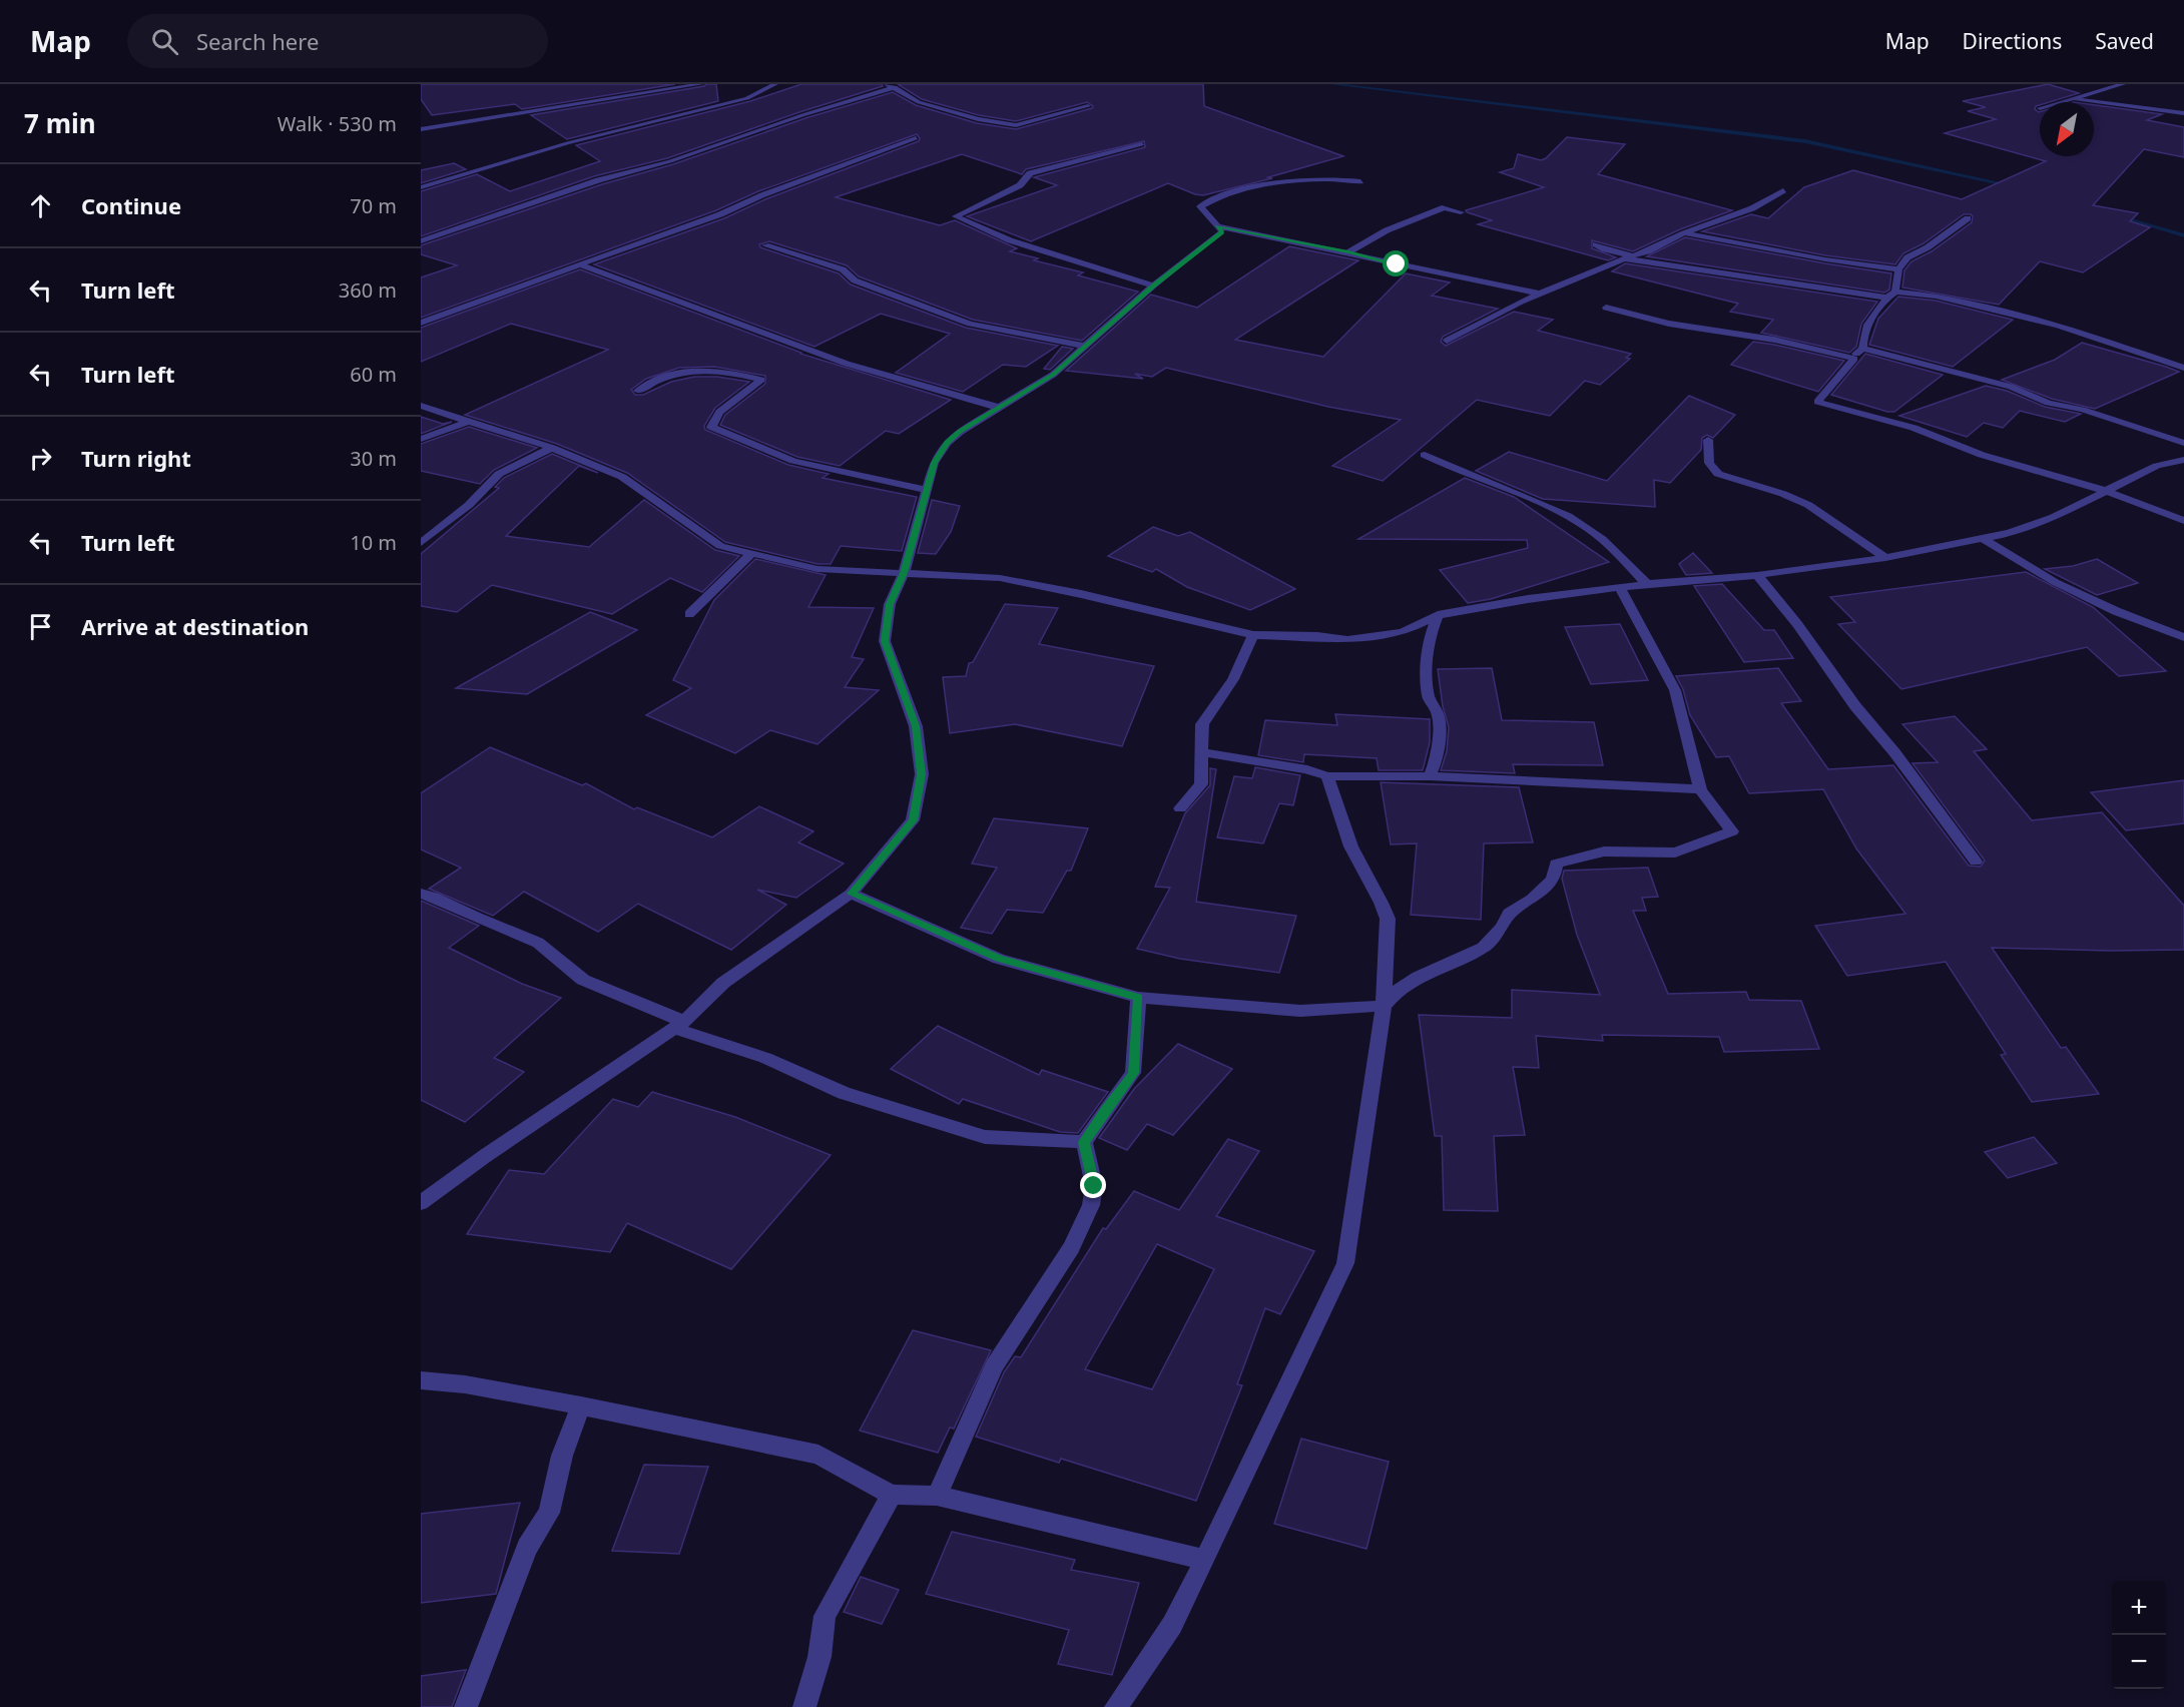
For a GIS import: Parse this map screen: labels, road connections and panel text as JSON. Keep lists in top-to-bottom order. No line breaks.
{"north":"bottom left","page":{"header":"Map","search":"Search here","nav":["Map","Directions","Saved"],"heading":["7 min","Walk · 530 m"],"list":[["Continue","70 m"],["Turn left","360 m"],["Turn left","60 m"],["Turn right","30 m"],["Turn left","10 m"],"Arrive at destination"],"map_buttons":["+","−"]}}
